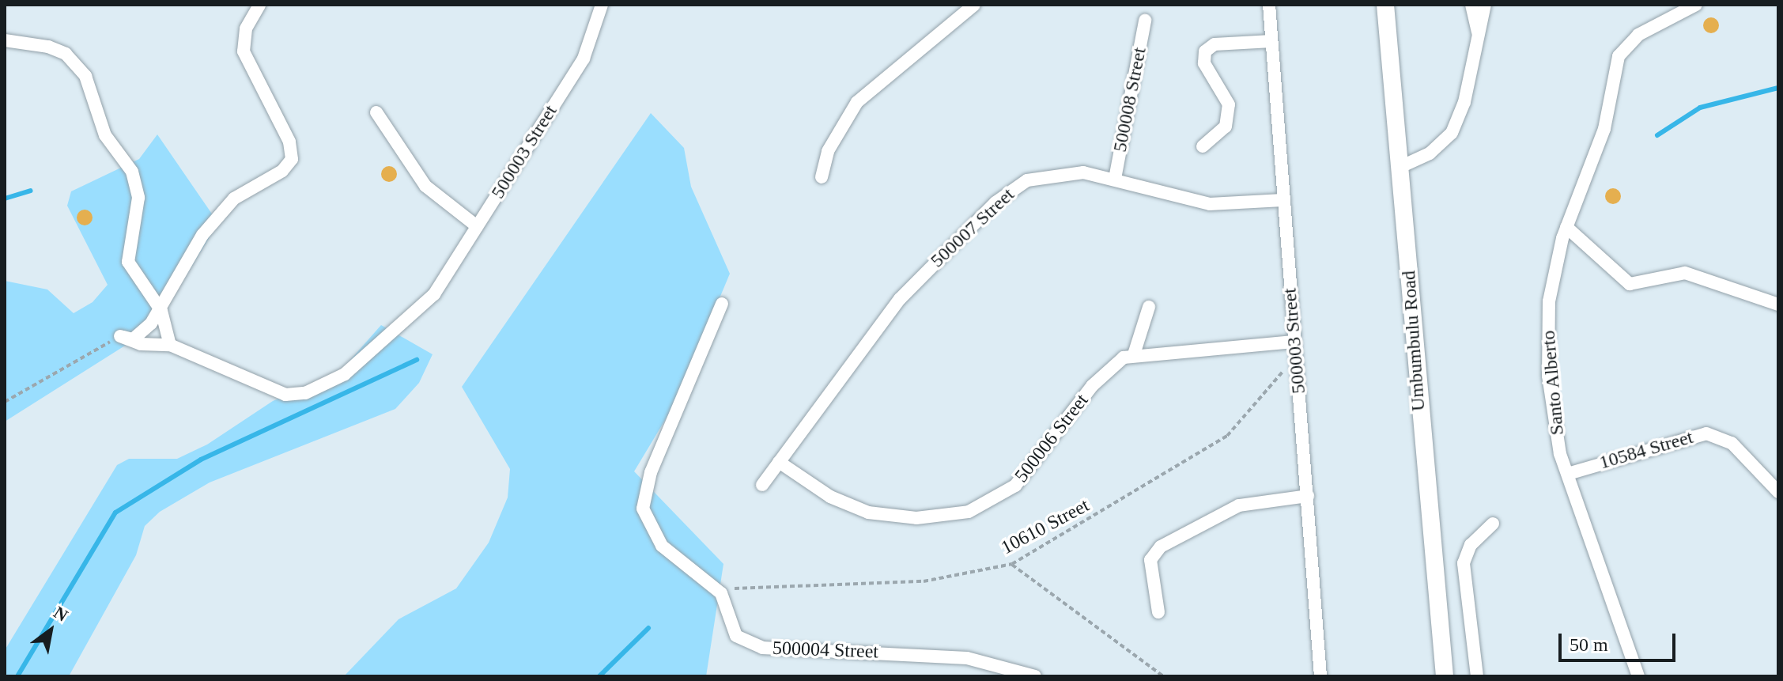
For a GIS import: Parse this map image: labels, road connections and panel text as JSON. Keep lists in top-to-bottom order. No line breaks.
{"streets":{"main road":["Umbumbulu Road"],"street":["500008 Street","500003 Street","500007 Street","Santo Alberto","500006 Street","10584 Street","500004 Street"],"path":["10610 Street"]},"crossings":[["500008 Street","500007 Street"],["500003 Street","500007 Street"],["500003 Street","500006 Street"],["500003 Street","10610 Street"],["500007 Street","500006 Street"],["Santo Alberto","10584 Street"],["10610 Street","500004 Street"]],"scale_bar":"50 m","north":"top right"}
